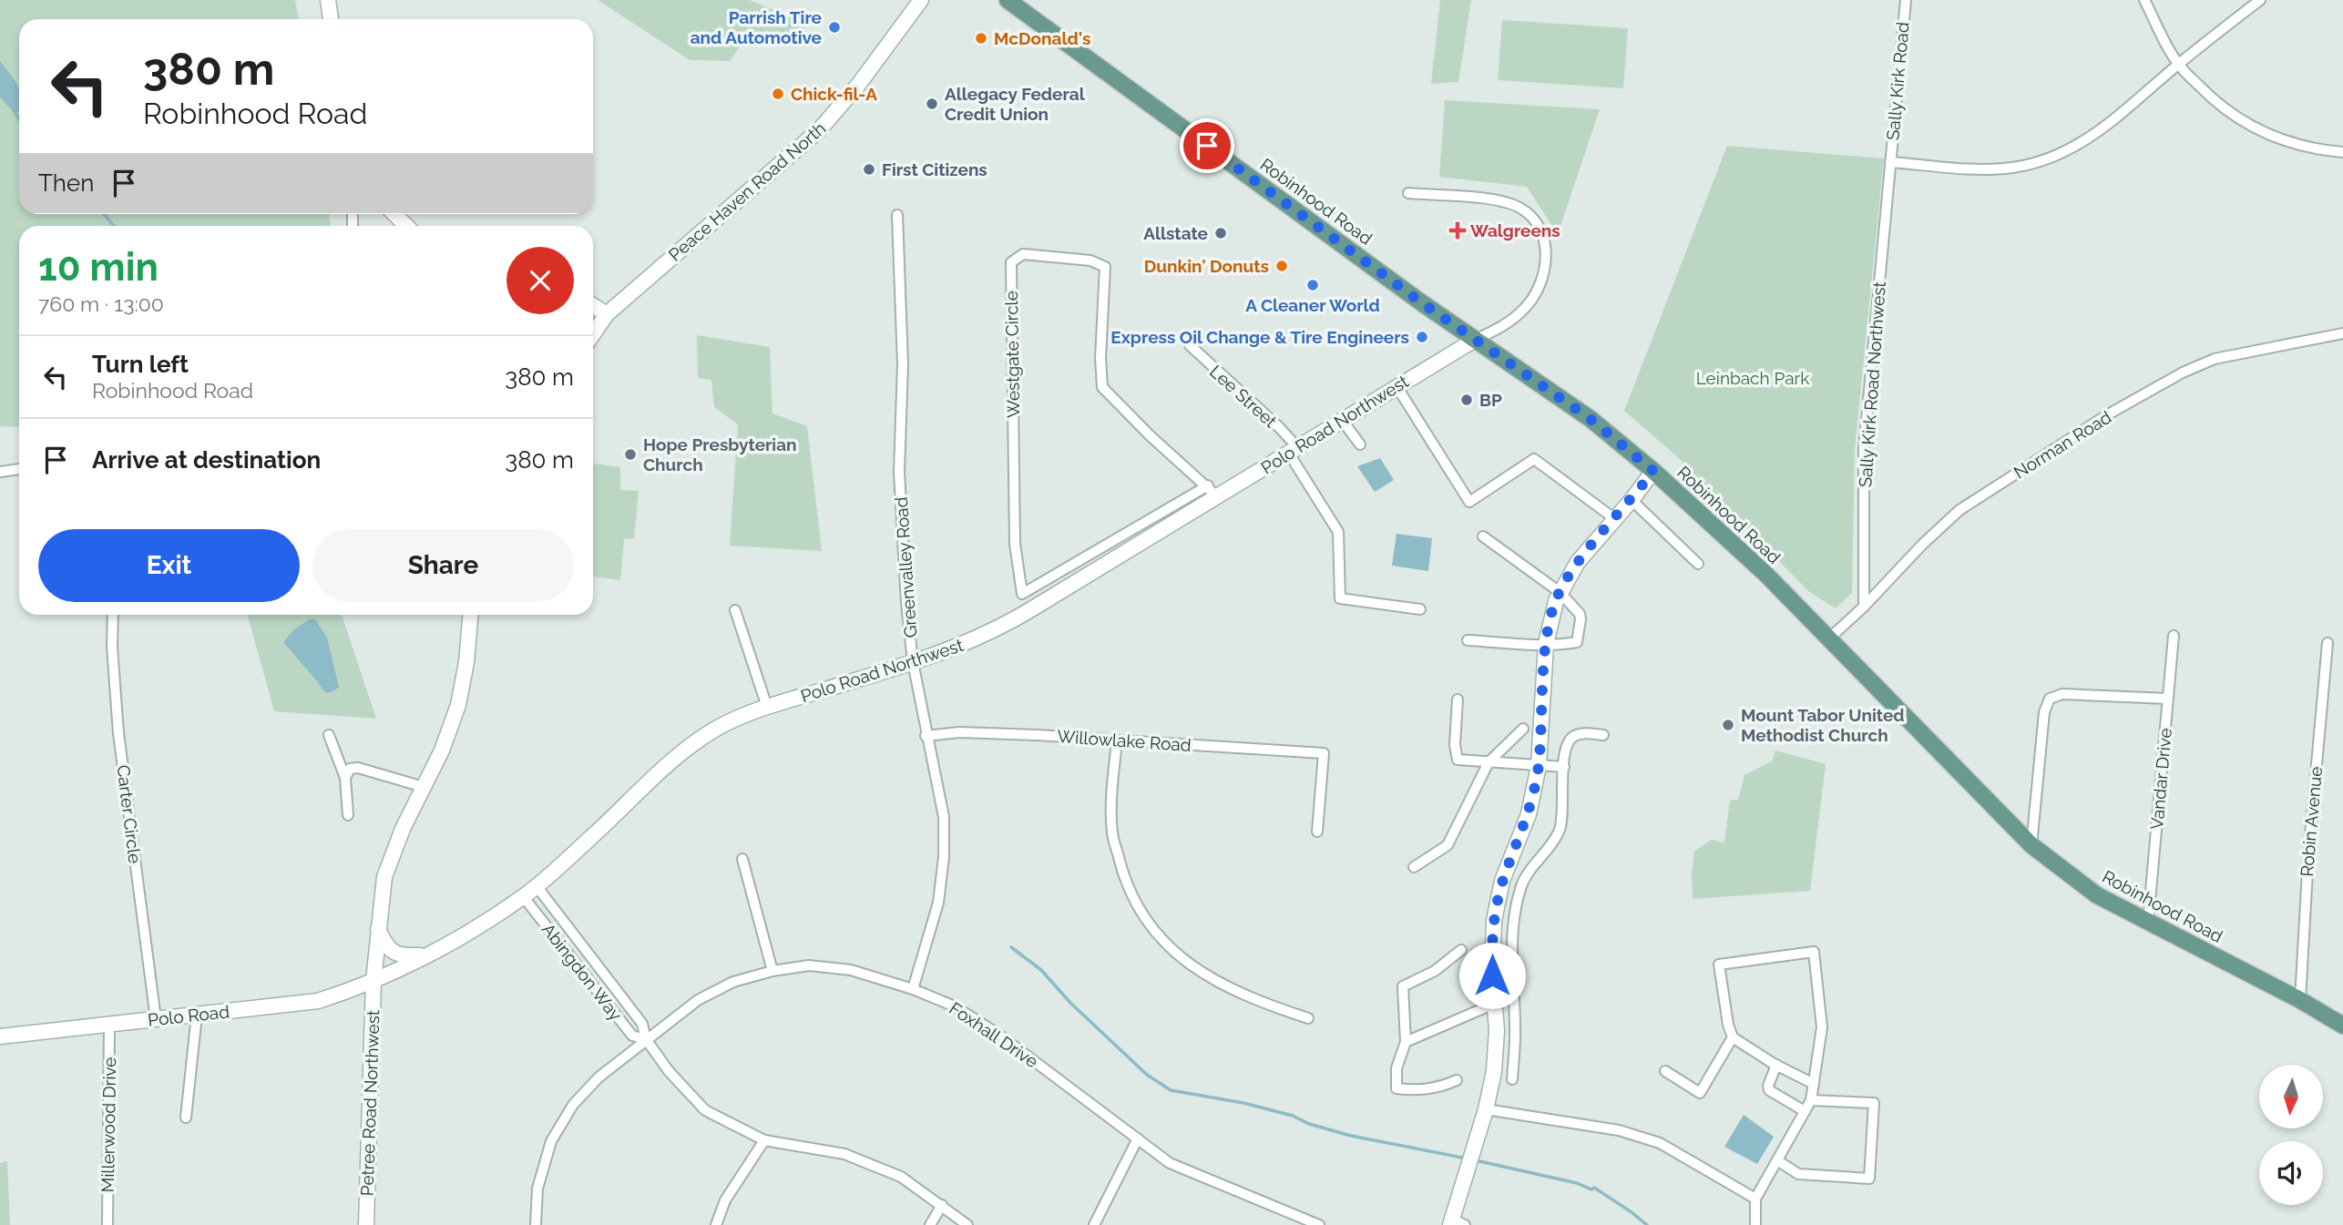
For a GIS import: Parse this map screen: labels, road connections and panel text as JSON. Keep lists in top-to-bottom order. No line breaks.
{"streets":{"main road":["Robinhood Road"],"street":["Sally Kirk Road","Peace Haven Road North","Westgate Circle","Sally Kirk Road Northwest","Lee Street","Polo Road Northwest","Norman Road","Greenvalley Road","Willowlake Road","Vandar Drive","Carter Circle","Robin Avenue","Abingdon Way","Polo Road","Foxhall Drive","Petree Road Northwest","Millerwood Drive"]},"crossings":[["Sally Kirk Road","Sally Kirk Road Northwest"],["Robinhood Road","Polo Road Northwest"],["Robinhood Road","Norman Road"],["Robinhood Road","Vandar Drive"],["Robinhood Road","Robin Avenue"],["Westgate Circle","Polo Road Northwest"],["Sally Kirk Road Northwest","Norman Road"],["Lee Street","Polo Road Northwest"],["Polo Road Northwest","Greenvalley Road"],["Polo Road Northwest","Abingdon Way"],["Polo Road Northwest","Polo Road"],["Polo Road Northwest","Petree Road Northwest"],["Greenvalley Road","Willowlake Road"],["Greenvalley Road","Foxhall Drive"],["Carter Circle","Polo Road"],["Abingdon Way","Foxhall Drive"],["Polo Road","Petree Road Northwest"],["Polo Road","Millerwood Drive"]],"parks":["Leinbach Park"],"places":{"other":["Parrish Tire and Automotive","McDonald's","Chick-fil-A","Allegacy Federal Credit Union","First Citizens","Allstate","Dunkin' Donuts","A Cleaner World","Express Oil Change & Tire Engineers","BP","Hope Presbyterian Church","Mount Tabor United Methodist Church"],"health":["Walgreens"]},"north":"bottom","page":{"turn":["380 m","Robinhood Road"],"then":"Then","heading":["10 min","760 m · 13:00"],"list":[{"name":"Turn left","note":"Robinhood Road","value":"380 m"},{"name":"Arrive at destination","value":"380 m"}],"buttons":["Exit","Share"]}}
